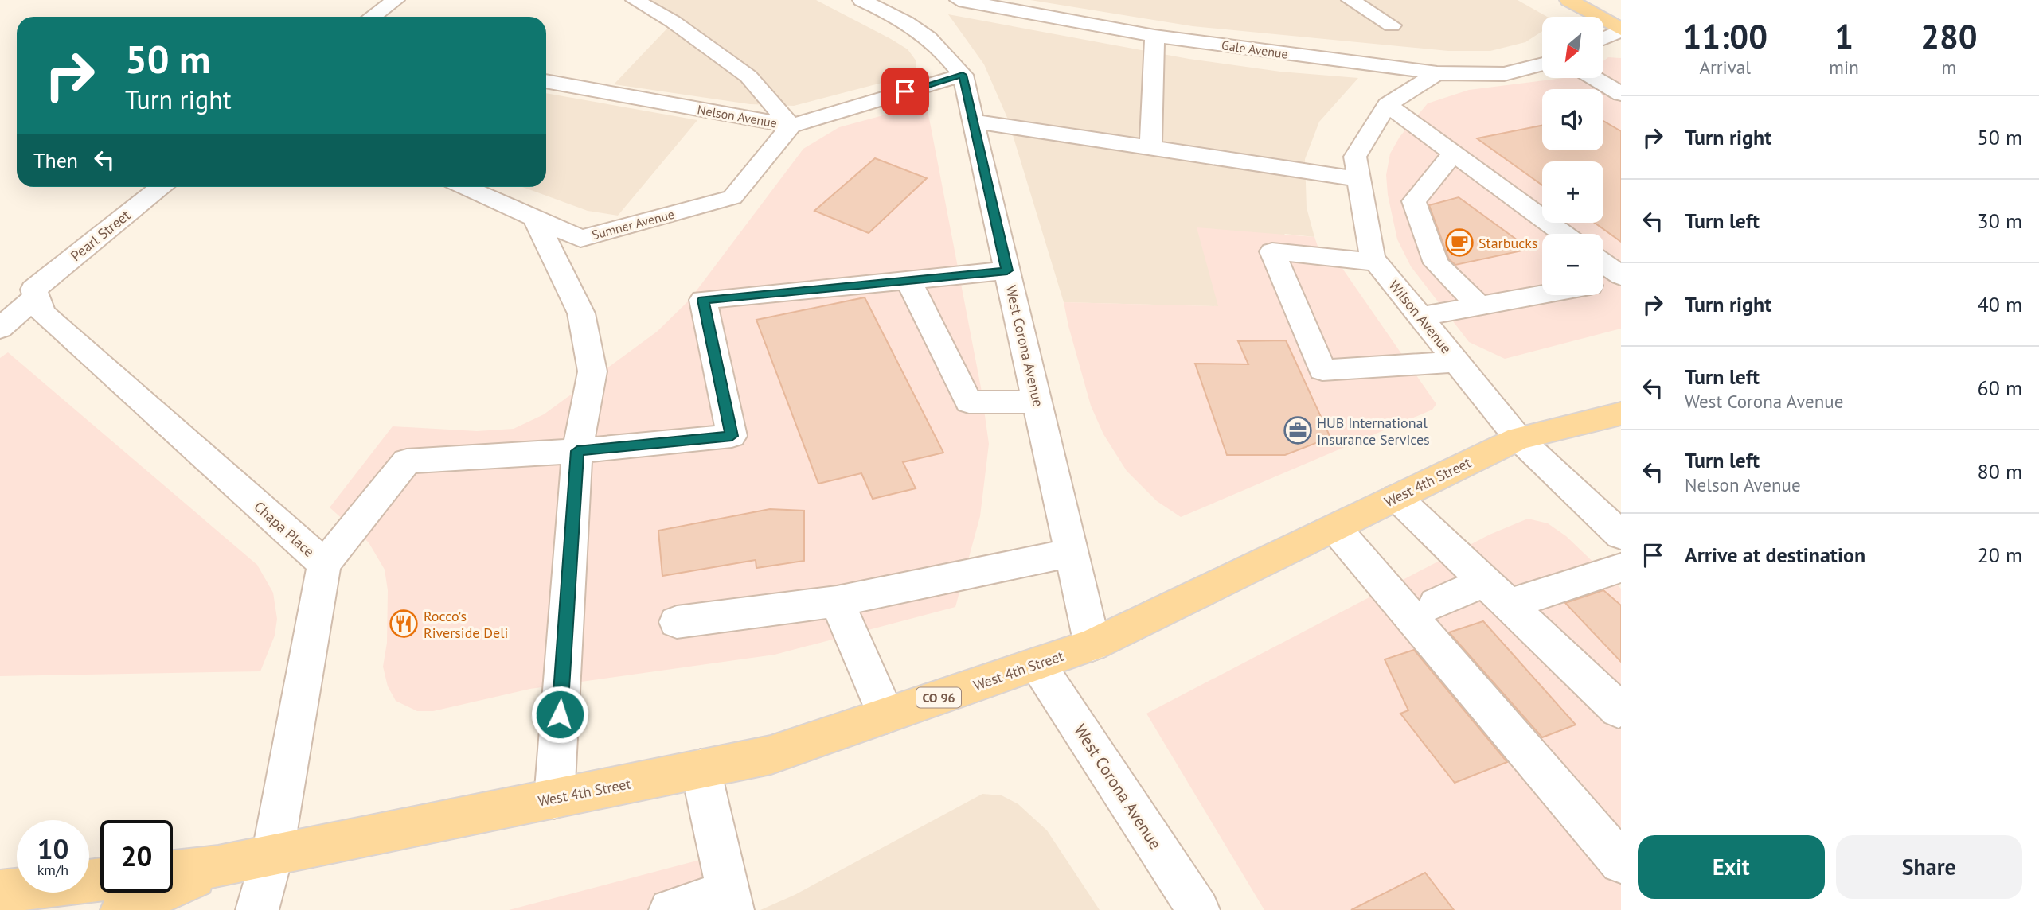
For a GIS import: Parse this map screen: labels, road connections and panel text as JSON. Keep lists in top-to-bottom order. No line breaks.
{"streets":{"main road":["West 4th Street","CO 96"],"street":["Gale Avenue","Nelson Avenue","Sumner Avenue","Pearl Street","Wilson Avenue","West Corona Avenue","Chapa Place"]},"crossings":[["Gale Avenue","Wilson Avenue"],["Nelson Avenue","Sumner Avenue"],["Nelson Avenue","West Corona Avenue"],["Pearl Street","Chapa Place"],["Wilson Avenue","West 4th Street"],["West Corona Avenue","West 4th Street"],["West 4th Street","Chapa Place"]],"places":{"cafe":["Starbucks"],"office":["HUB International Insurance Services"],"restaurant":["Rocco's Riverside Deli"]},"north":"bottom left","page":{"eta":["11:00","Arrival","1","min","280","m"],"map_buttons":["+","−"],"turn":["50 m","Turn right"],"list":[{"name":"Turn right","value":"50 m"},{"name":"Turn left","value":"30 m"},{"name":"Turn right","value":"40 m"},{"name":"Turn left","note":"West Corona Avenue","value":"60 m"},{"name":"Turn left","note":"Nelson Avenue","value":"80 m"},{"name":"Arrive at destination","value":"20 m"}],"then":"Then","speed":"10 km/h","limit":"20","buttons":["Exit","Share"]}}
